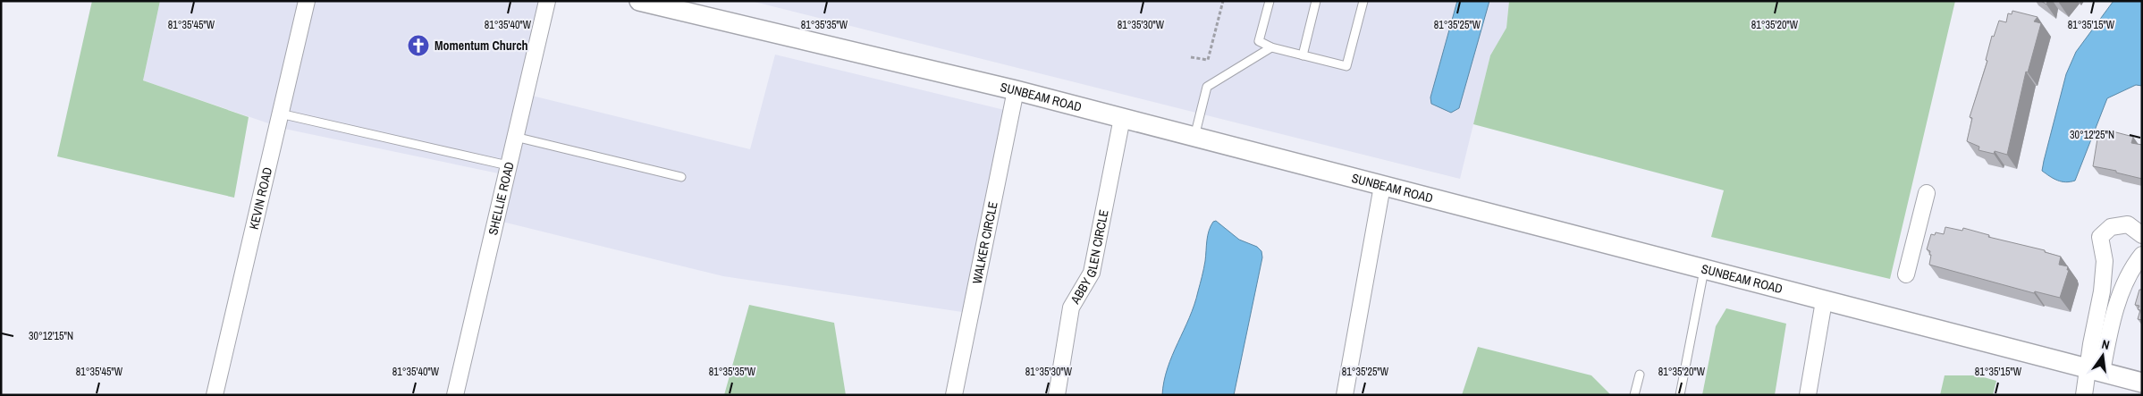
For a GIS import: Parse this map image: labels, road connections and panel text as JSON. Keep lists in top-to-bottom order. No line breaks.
{"streets":{"street":["SUNBEAM ROAD","KEVIN ROAD","SHELLIE ROAD","WALKER CIRCLE","ABBY GLEN CIRCLE"]},"crossings":[["SUNBEAM ROAD","WALKER CIRCLE"],["SUNBEAM ROAD","ABBY GLEN CIRCLE"]],"places":{"church":["Momentum Church"]},"north":"top","coordinates":["81°35'45\"W","81°35'40\"W","81°35'35\"W","81°35'30\"W","81°35'25\"W","81°35'20\"W","81°35'15\"W","30°12'25\"N","30°12'15\"N"]}
